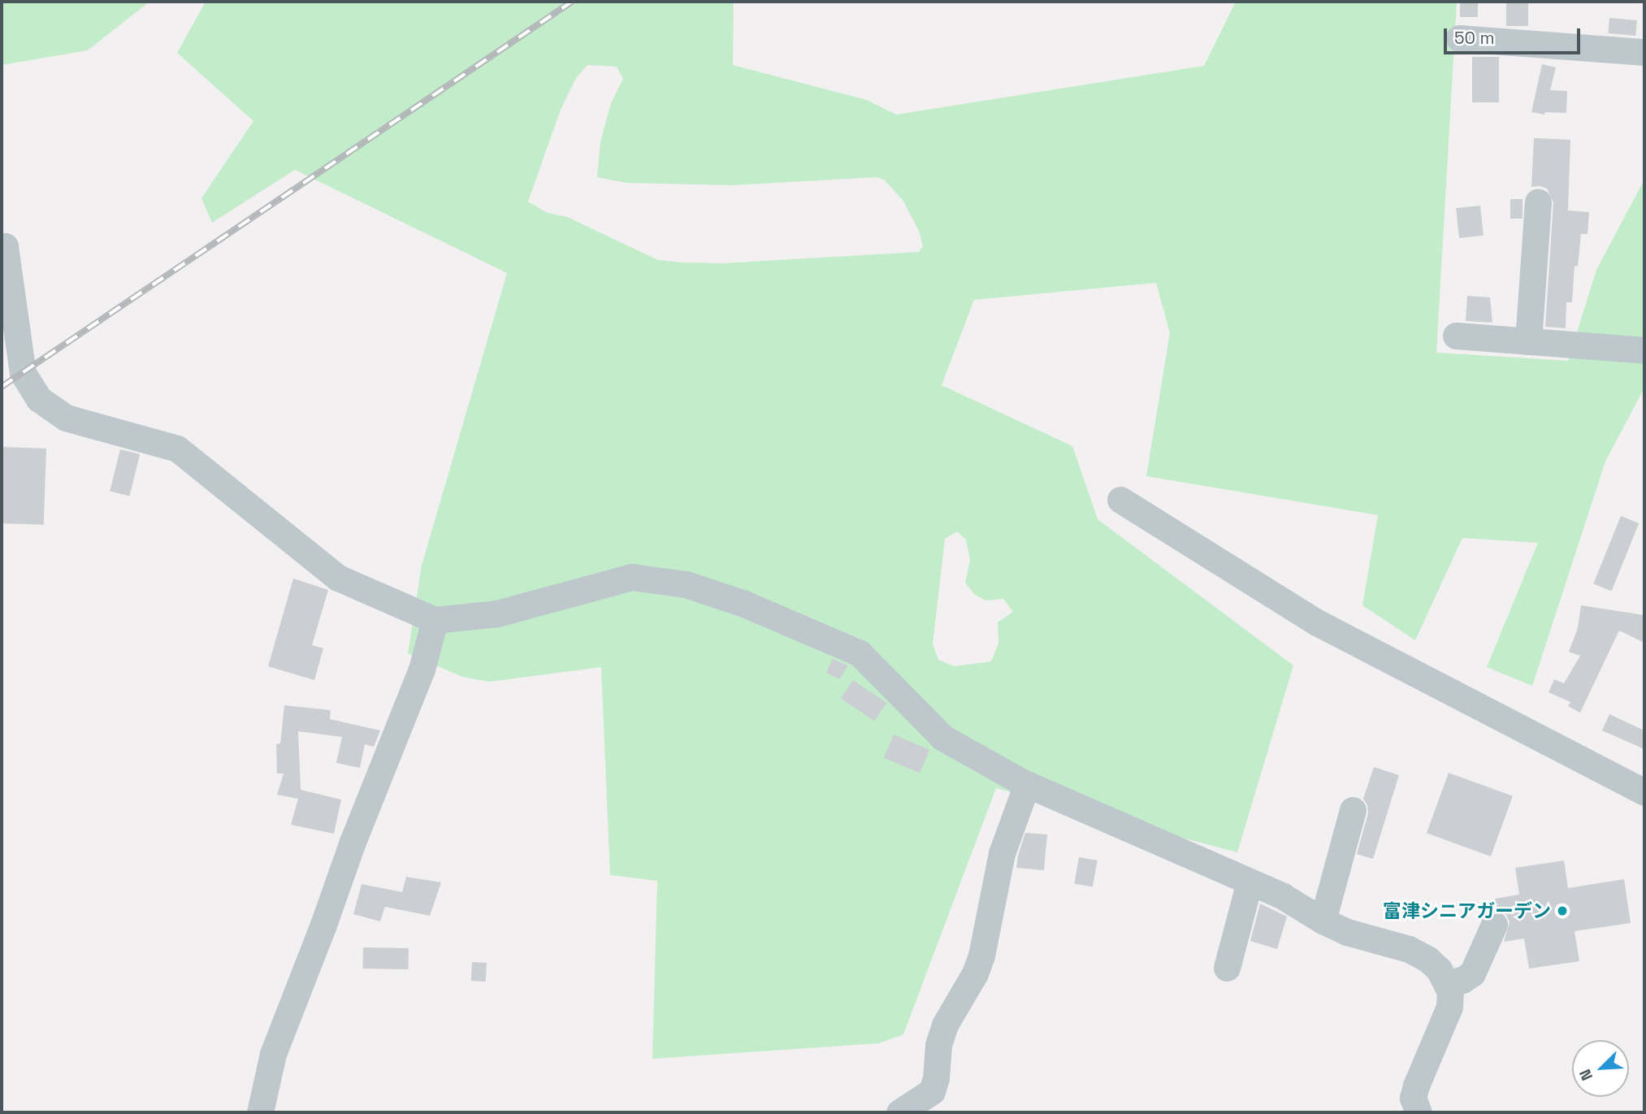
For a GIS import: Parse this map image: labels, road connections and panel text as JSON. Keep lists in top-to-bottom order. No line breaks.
{"places":["富津シニアガーデン"],"scale_bar":"50 m","north":"bottom left"}
